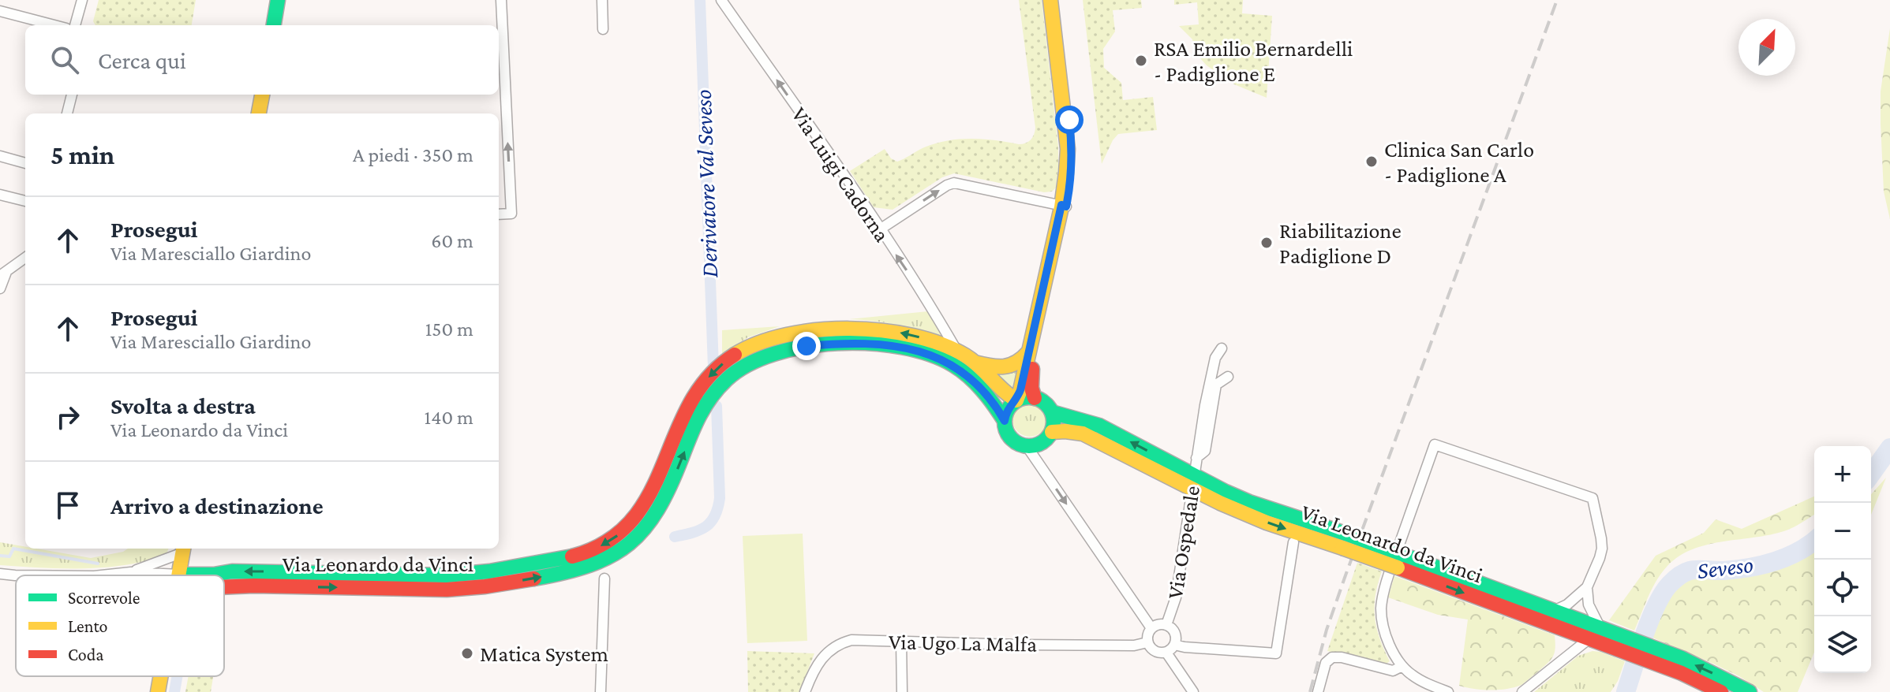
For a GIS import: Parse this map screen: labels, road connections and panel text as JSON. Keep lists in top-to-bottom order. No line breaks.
{"streets":{"main road":["Via Leonardo da Vinci"],"street":["Via Luigi Cadorna","Via Ospedale","Via Ugo La Malfa"]},"crossings":[["Via Luigi Cadorna","Via Leonardo da Vinci"],["Via Ospedale","Via Leonardo da Vinci"],["Via Ospedale","Via Ugo La Malfa"]],"one_way":["Via Luigi Cadorna"],"water":["Derivatore Val Seveso","Seveso"],"places":["RSA Emilio Bernardelli - Padiglione E","Clinica San Carlo - Padiglione A","Riabilitazione Padiglione D","Matica System"],"legend":["Scorrevole","Lento","Coda"],"north":"top right","page":{"search":"Cerca qui","heading":["5 min","A piedi · 350 m"],"list":[["Prosegui","Via Maresciallo Giardino","60 m"],["Prosegui","Via Maresciallo Giardino","150 m"],["Svolta a destra","Via Leonardo da Vinci","140 m"],"Arrivo a destinazione"],"map_buttons":["+","−"]}}
